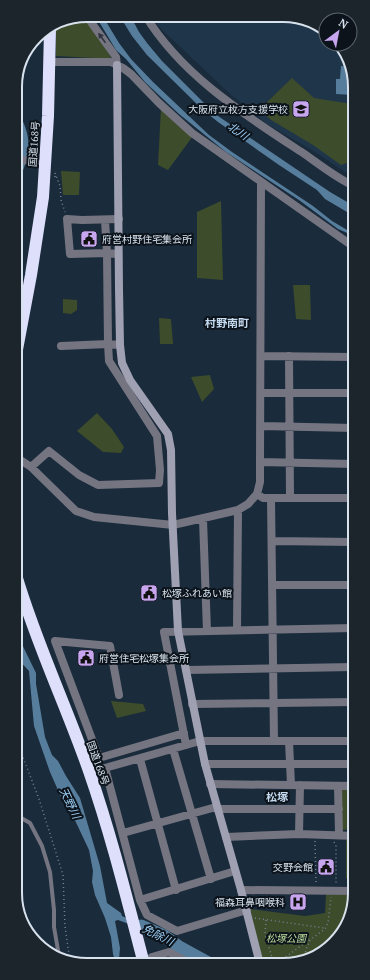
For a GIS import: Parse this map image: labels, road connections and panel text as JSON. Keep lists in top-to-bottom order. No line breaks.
{"streets":{"highway":["国道168号"]},"districts":["村野南町","松塚"],"water":["北川","天野川","免除川"],"parks":["松塚公園"],"places":{"school or university":["大阪府立枚方支援学校"],"public building":["府営村野住宅集会所","松塚ふれあい館","府営住宅松塚集会所","交野会館"],"hospital":["福森耳鼻咽喉科"]},"north":"top right"}
